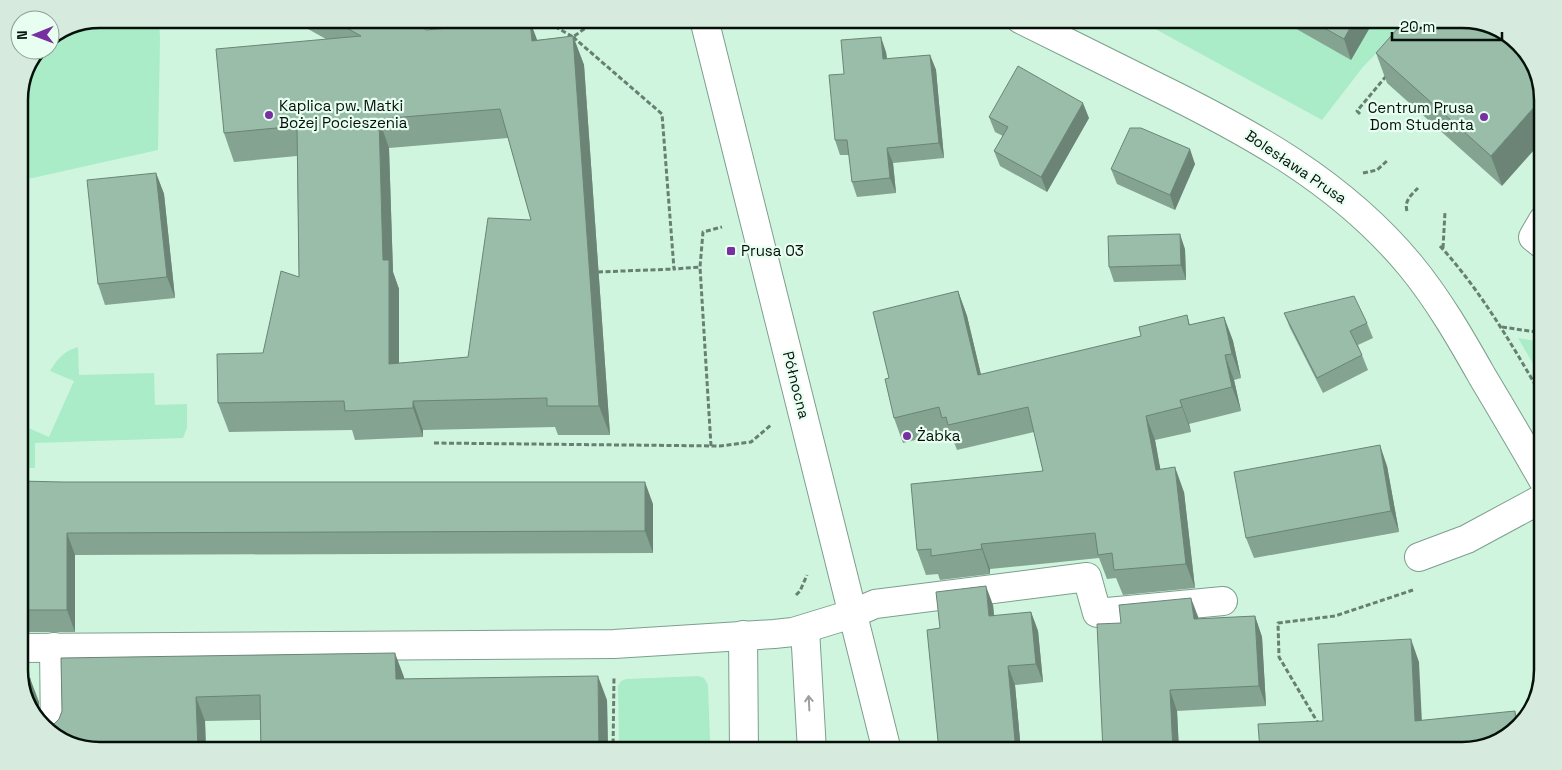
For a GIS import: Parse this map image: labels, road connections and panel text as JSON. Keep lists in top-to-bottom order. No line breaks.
{"streets":{"street":["Bolesława Prusa","Północna"]},"places":{"other":["Kaplica pw. Matki Bożej Pocieszenia","Centrum Prusa Dom Studenta","Żabka"],"transit":["Prusa 03"]},"scale_bar":"20 m","north":"left"}
